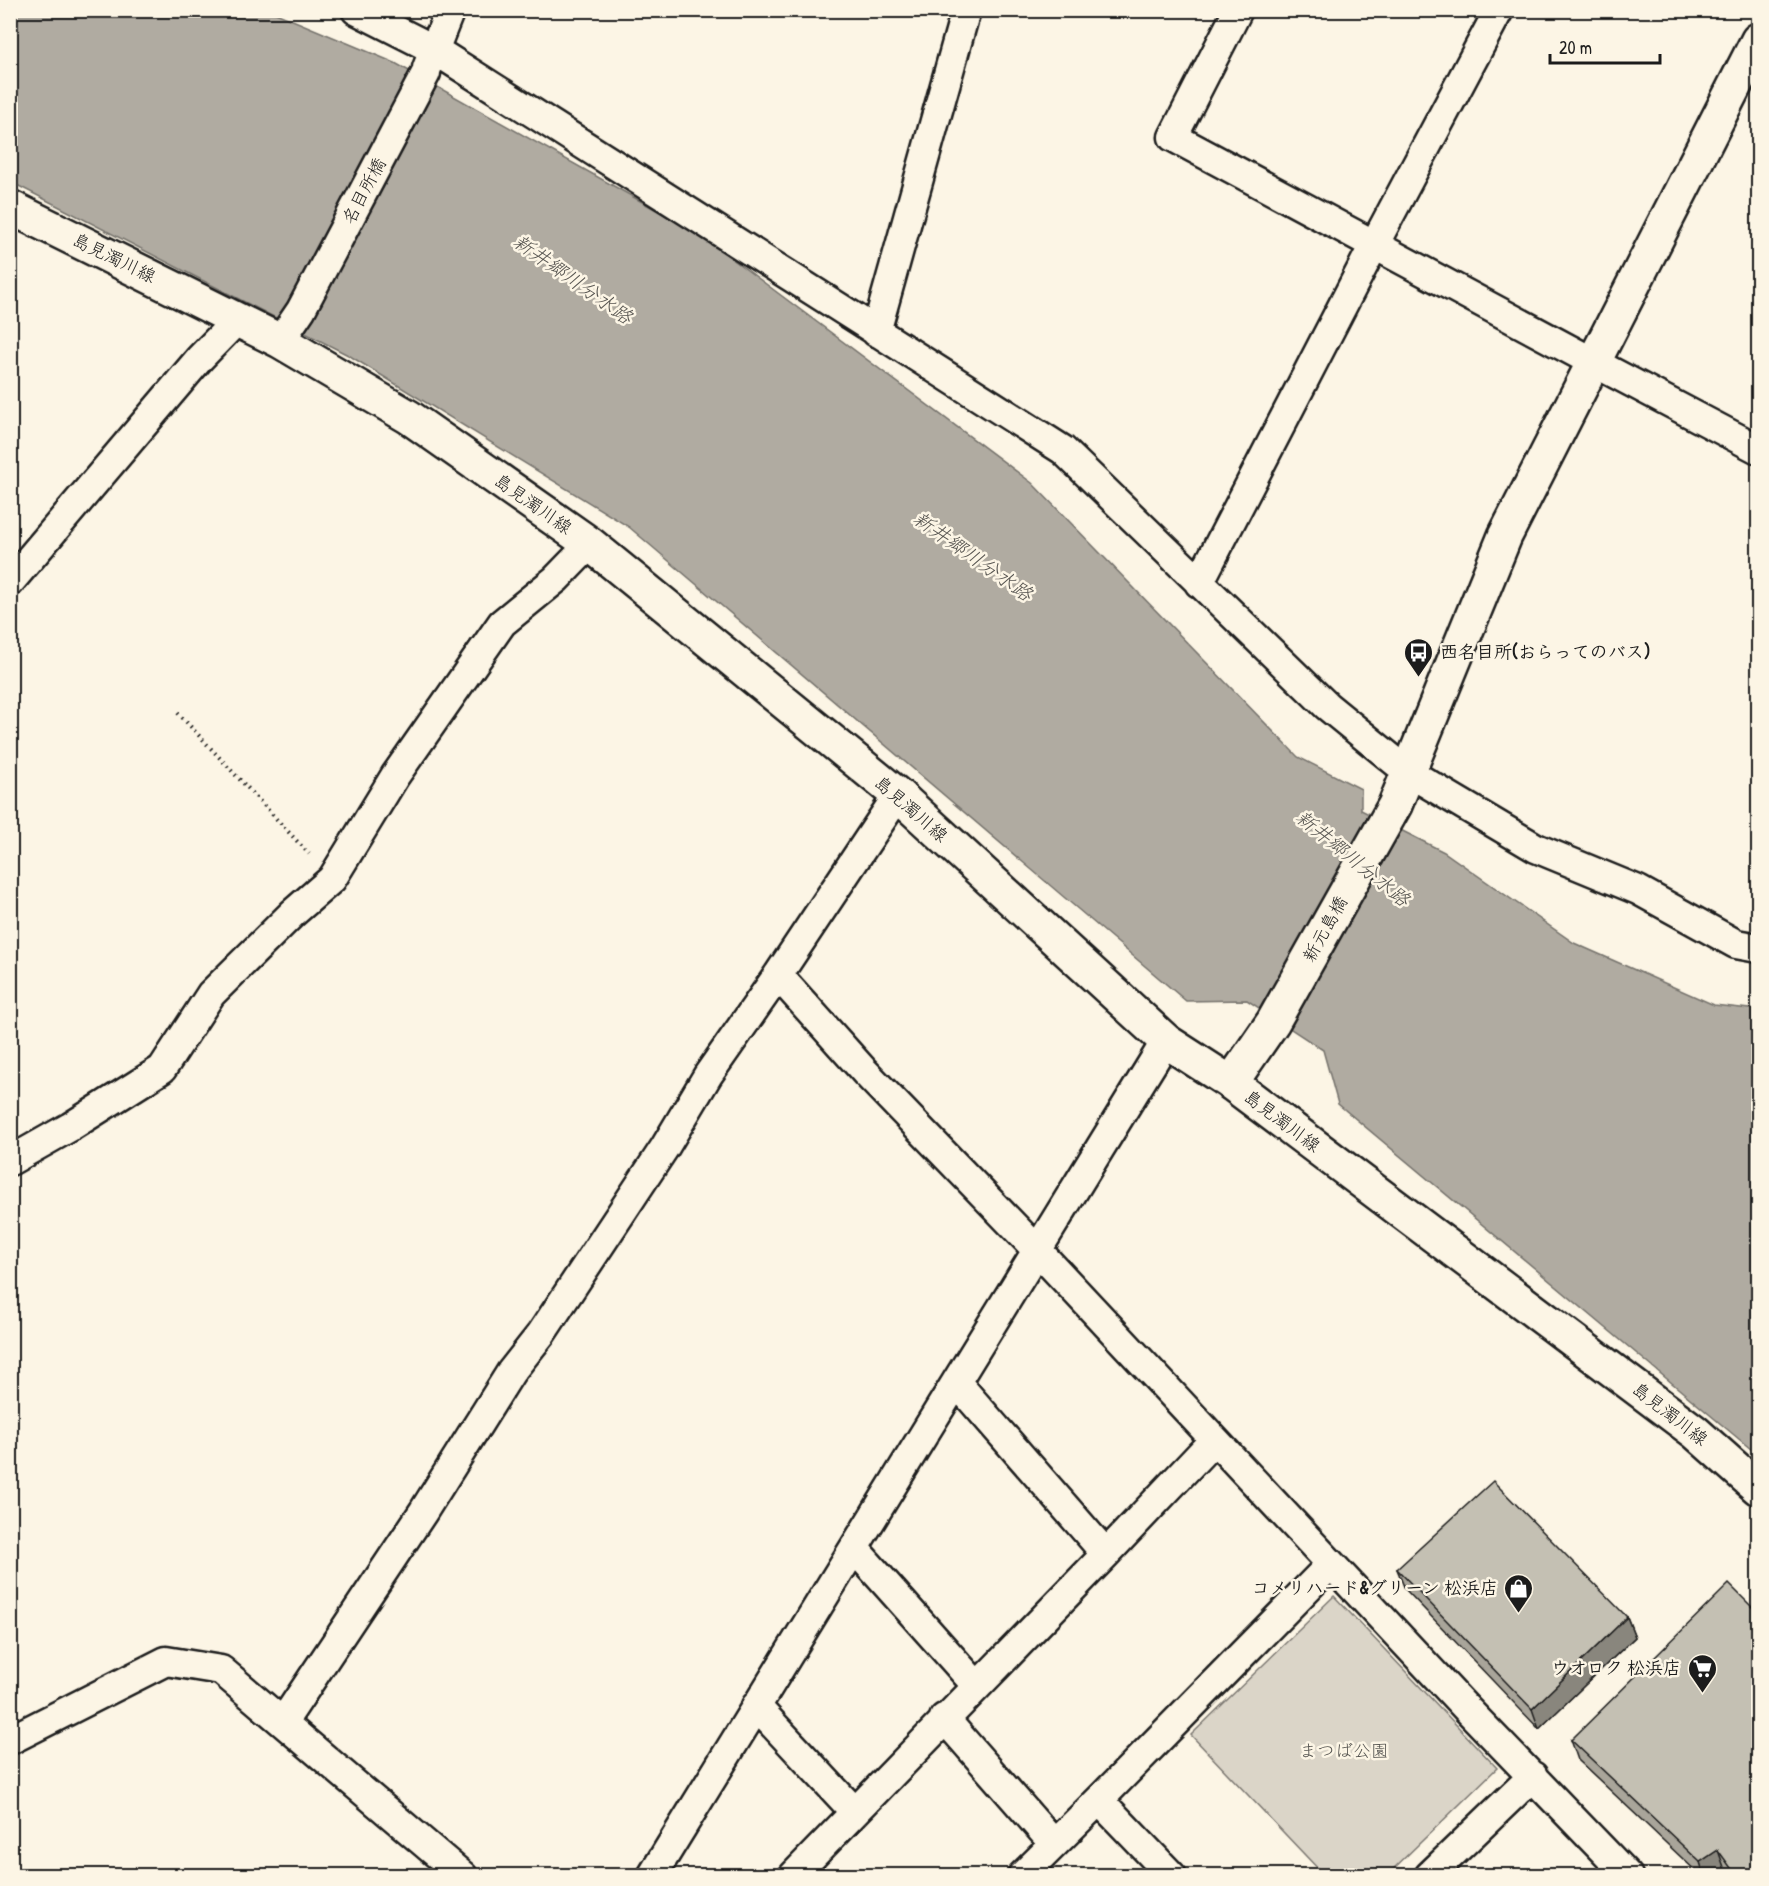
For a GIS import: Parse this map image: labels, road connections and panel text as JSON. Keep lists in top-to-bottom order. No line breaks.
{"streets":{"main road":["島見濁川線","新元島橋"],"street":["名目所橋"]},"crossings":[["名目所橋","島見濁川線"],["島見濁川線","新元島橋"]],"water":["新井郷川分水路"],"parks":["まつば公園"],"places":{"bus stop":["西名目所(おらってのバス)"],"shop":["コメリハード&グリーン 松浜店"],"supermarket":["ウオロク 松浜店"]},"scale_bar":"20 m"}
